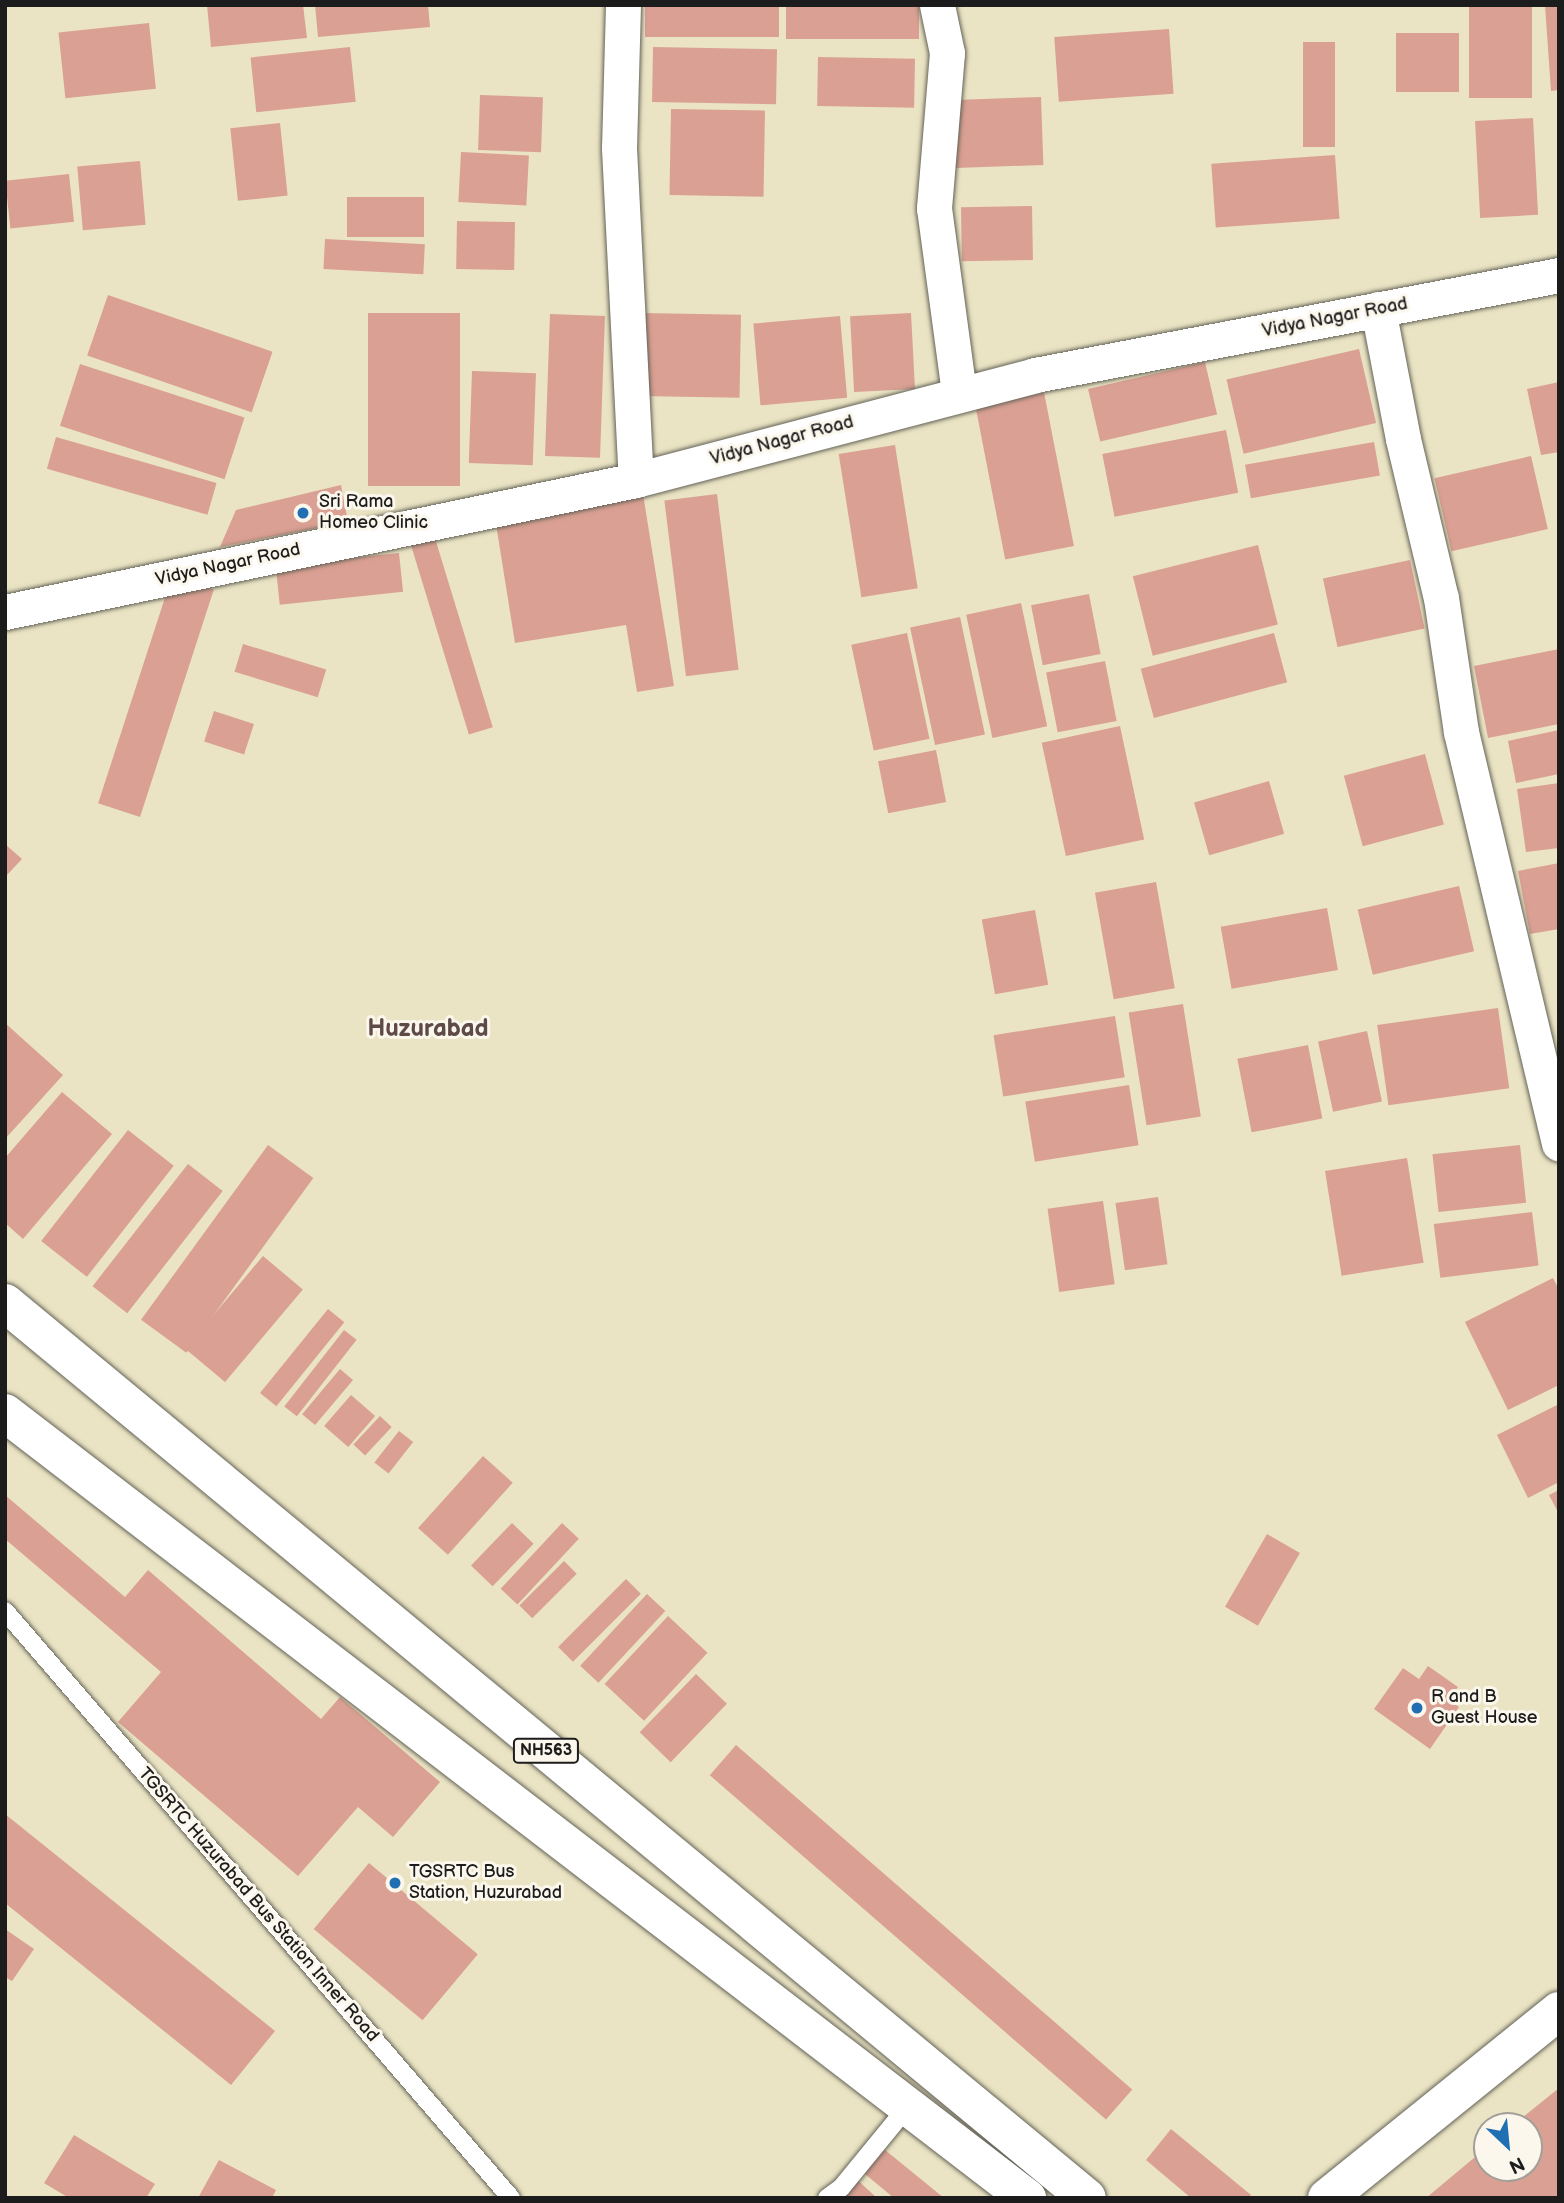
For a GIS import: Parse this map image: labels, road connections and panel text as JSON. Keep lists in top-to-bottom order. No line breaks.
{"streets":{"main road":["NH563"],"street":["Vidya Nagar Road"],"lane":["TGSRTC Huzurabad Bus Station Inner Road"]},"districts":["Huzurabad"],"places":["Sri Rama Homeo Clinic","R and B Guest House","TGSRTC Bus Station, Huzurabad"],"north":"bottom right"}
